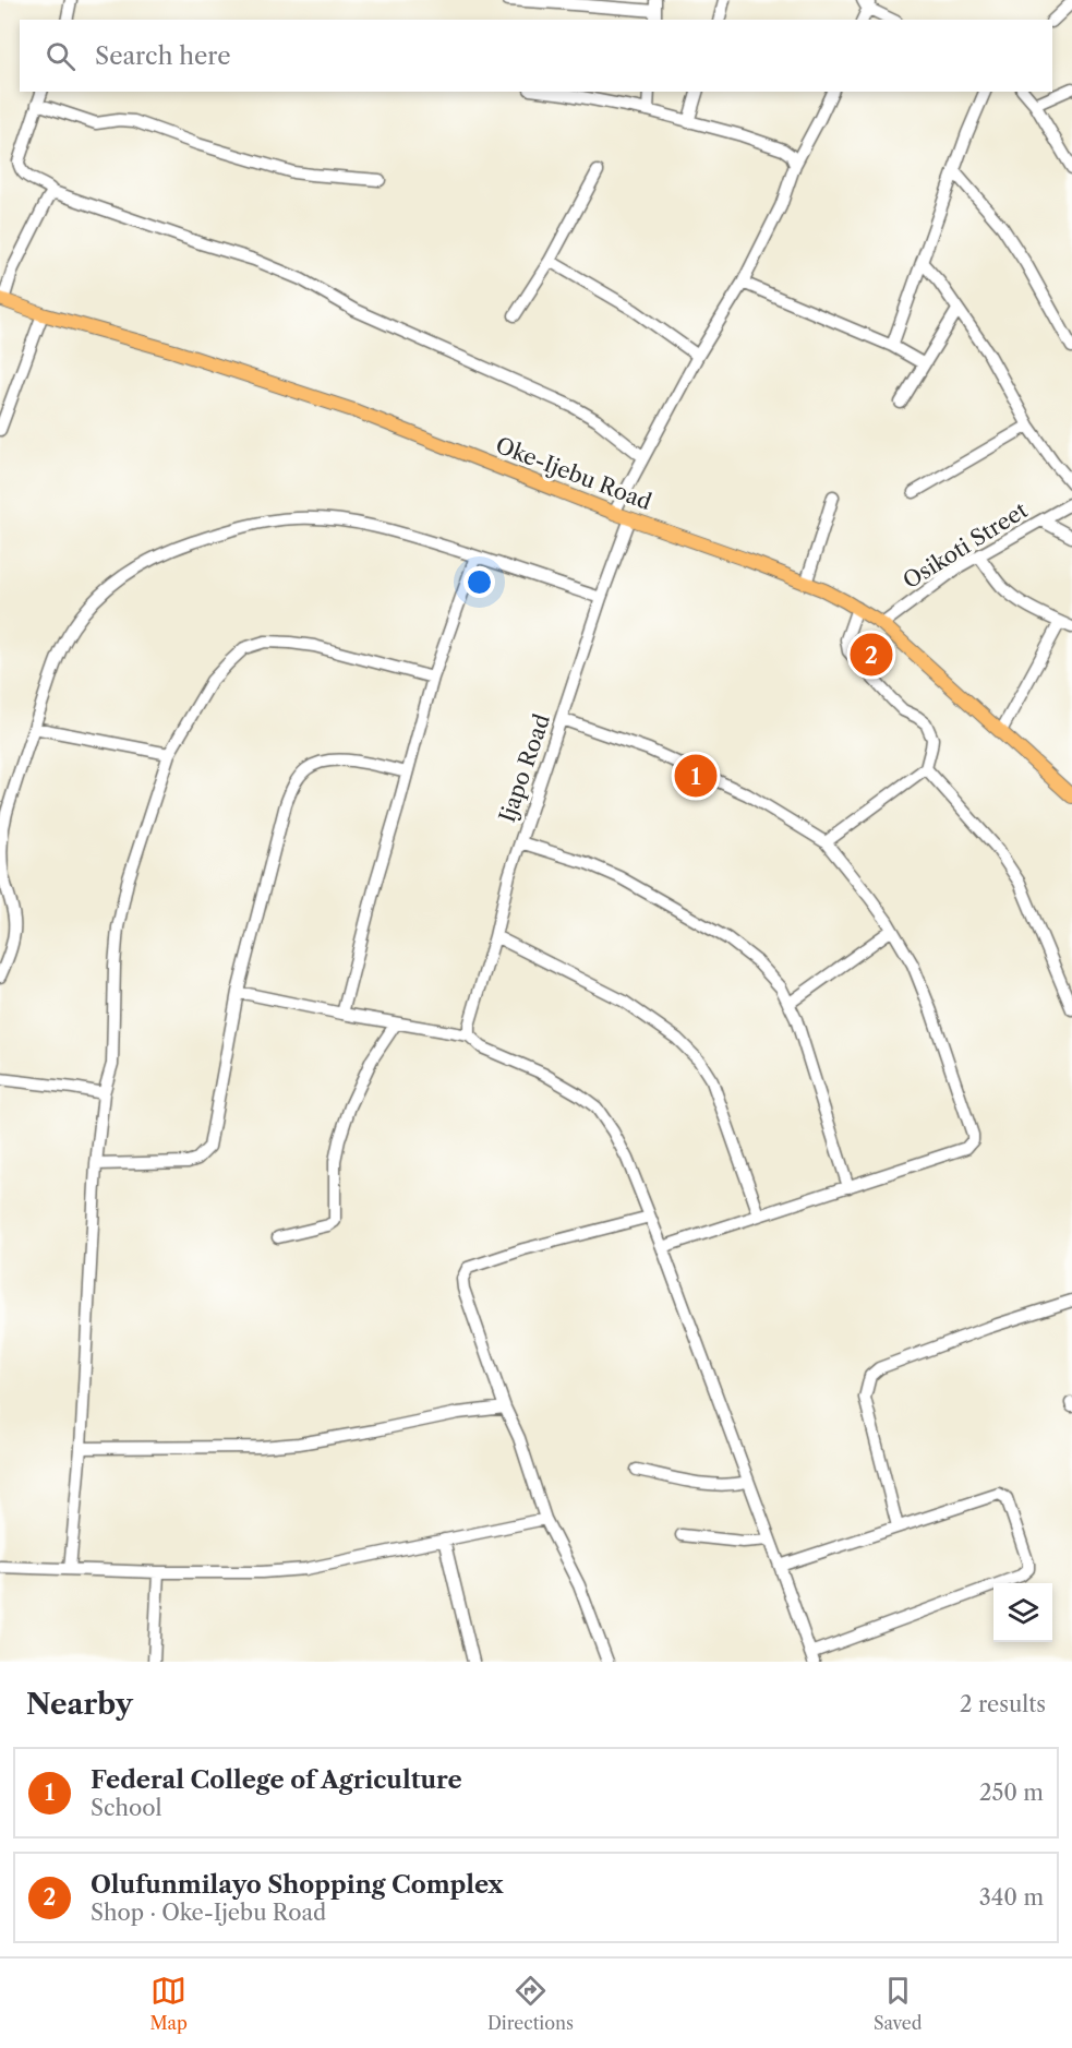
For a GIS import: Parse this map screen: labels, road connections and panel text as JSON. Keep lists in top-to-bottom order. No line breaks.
{"streets":{"main road":["Oke-Ijebu Road"],"street":["Osikoti Street","Ijapo Road"]},"crossings":[["Oke-Ijebu Road","Osikoti Street"],["Oke-Ijebu Road","Ijapo Road"]],"page":{"search":"Search here","pins":["2","1"],"heading":["Nearby","2 results"],"list":[{"mark":"1","name":"Federal College of Agriculture","note":"School","value":"250 m"},{"mark":"2","name":"Olufunmilayo Shopping Complex","note":"Shop · Oke-Ijebu Road","value":"340 m"}],"nav":["Map","Directions","Saved"]}}
